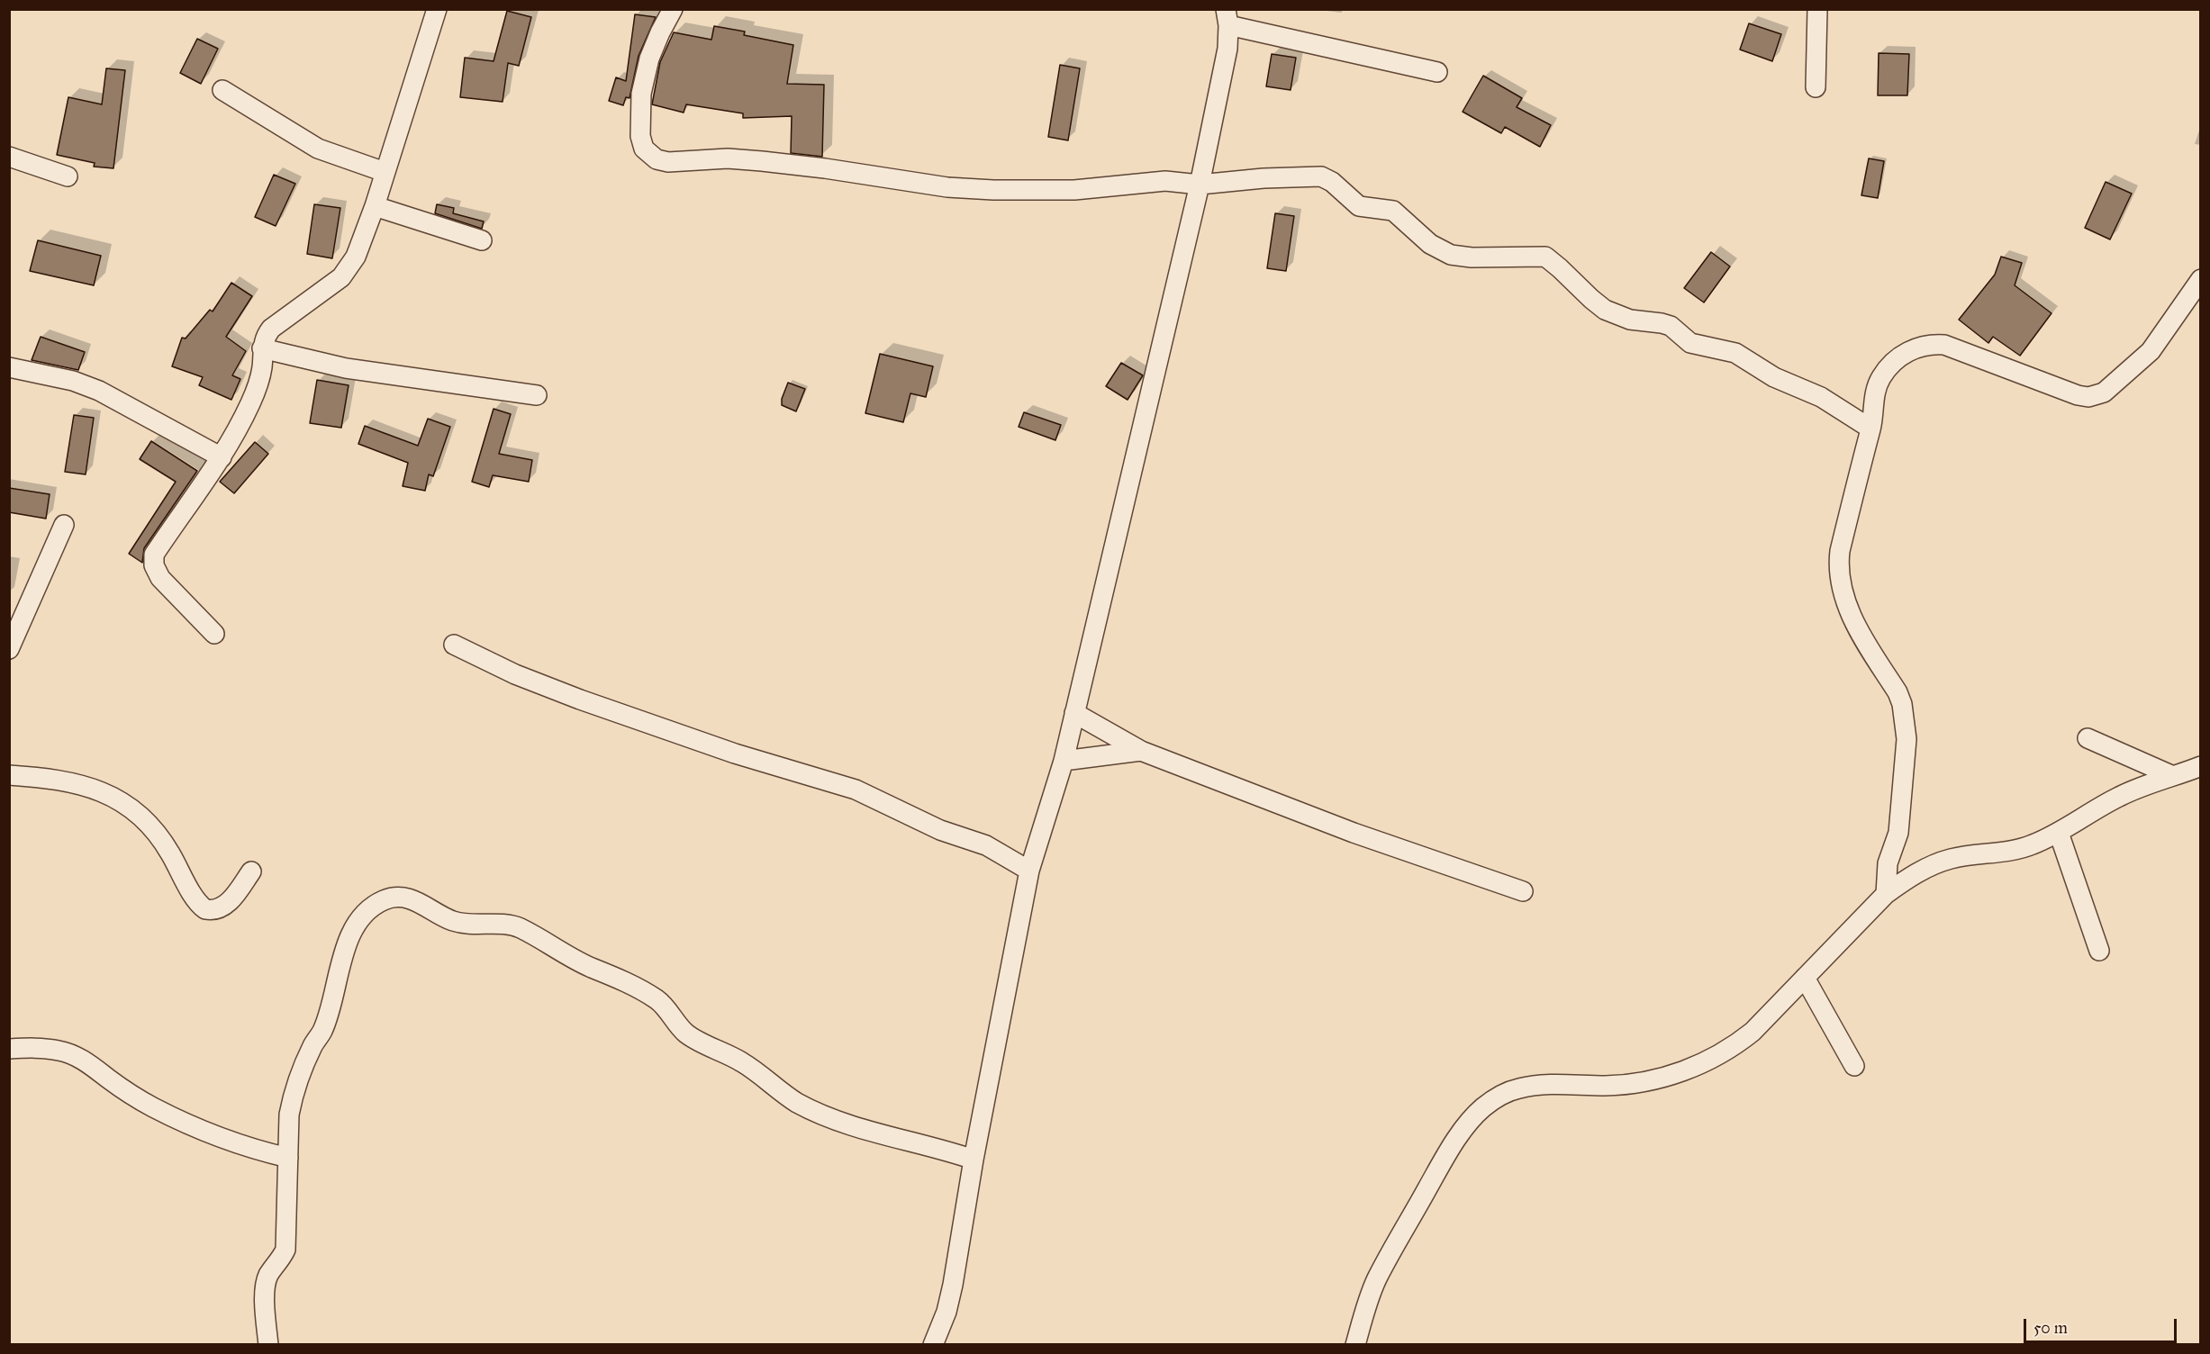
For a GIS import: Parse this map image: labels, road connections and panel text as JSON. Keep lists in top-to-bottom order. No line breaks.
{"scale_bar":"50 m"}
